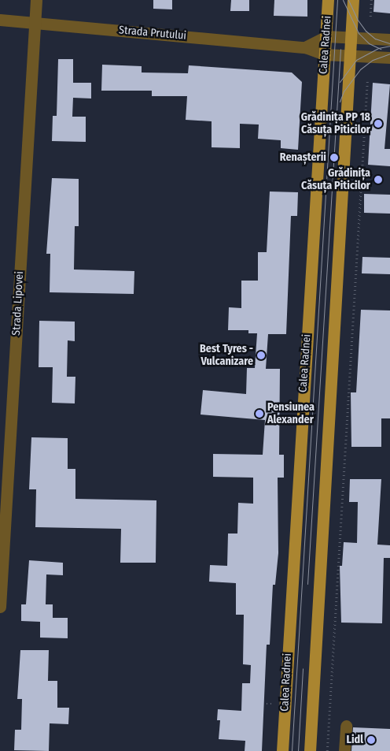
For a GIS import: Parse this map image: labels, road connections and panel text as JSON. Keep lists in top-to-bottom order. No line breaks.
{"streets":{"main road":["Calea Radnei"],"street":["Strada Prutului","Strada Lipovei"]},"crossings":[["Strada Prutului","Calea Radnei"],["Strada Prutului","Strada Lipovei"]],"places":["Grădinița PP 18 Căsuța Piticilor","Renașterii","Grădinița Căsuța Piticilor","Best Tyres - Vulcanizare","Pensiunea Alexander","Lidl"]}
